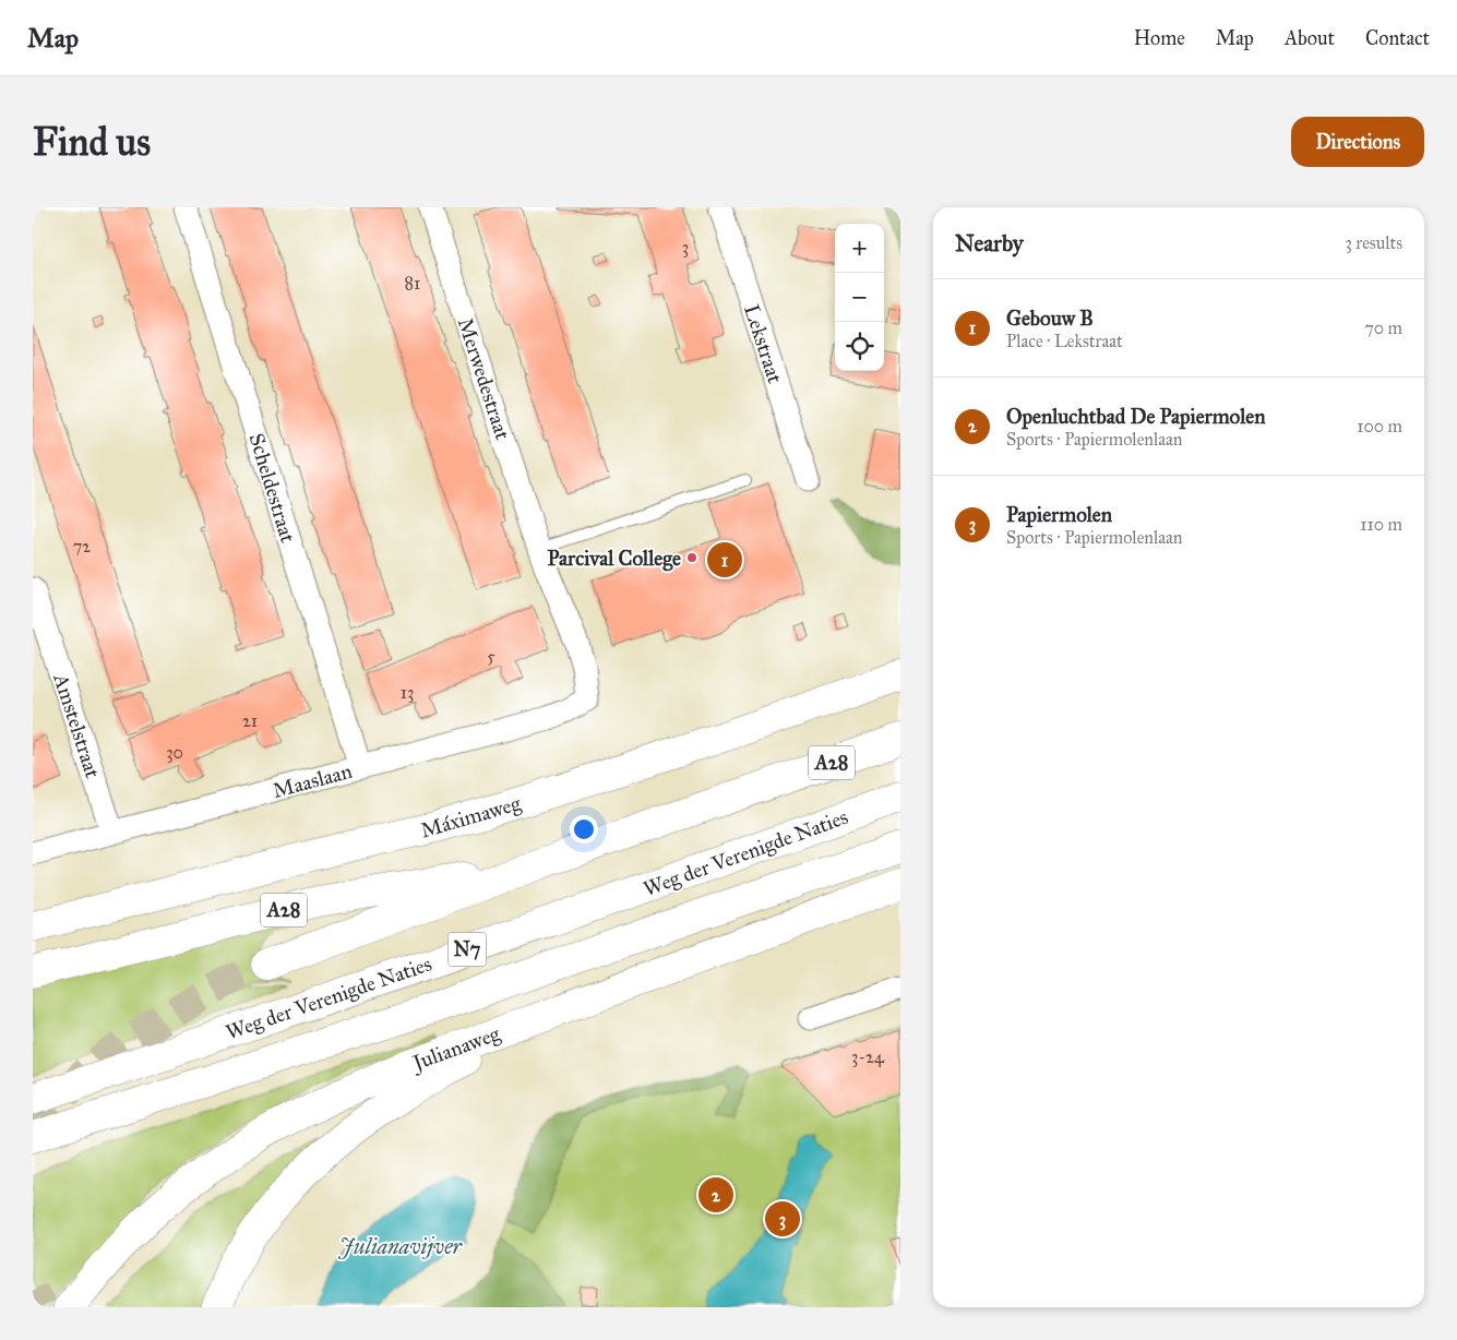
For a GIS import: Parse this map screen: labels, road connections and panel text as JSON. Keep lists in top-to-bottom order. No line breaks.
{"streets":{"main road":["A28","Máximaweg","Weg der Verenigde Naties","N7","Julianaweg"],"street":["Lekstraat","Merwedestraat","Scheldestraat","Amstelstraat","Maaslaan"]},"crossings":[["Merwedestraat","Maaslaan"],["Scheldestraat","Maaslaan"],["Amstelstraat","Maaslaan"]],"water":["Julianavijver"],"places":["Parcival College"],"house_numbers":["3","81","72","5","13","21","30","3-24"],"page":{"header":"Map","nav":["Home","Map","About","Contact"],"buttons":"Directions","title":"Find us","heading":["Nearby","3 results"],"map_buttons":["+","−"],"list":[{"mark":"1","name":"Gebouw B","note":"Place · Lekstraat","value":"70 m"},{"mark":"2","name":"Openluchtbad De Papiermolen","note":"Sports · Papiermolenlaan","value":"100 m"},{"mark":"3","name":"Papiermolen","note":"Sports · Papiermolenlaan","value":"110 m"}],"pins":["1","2","3"]}}
